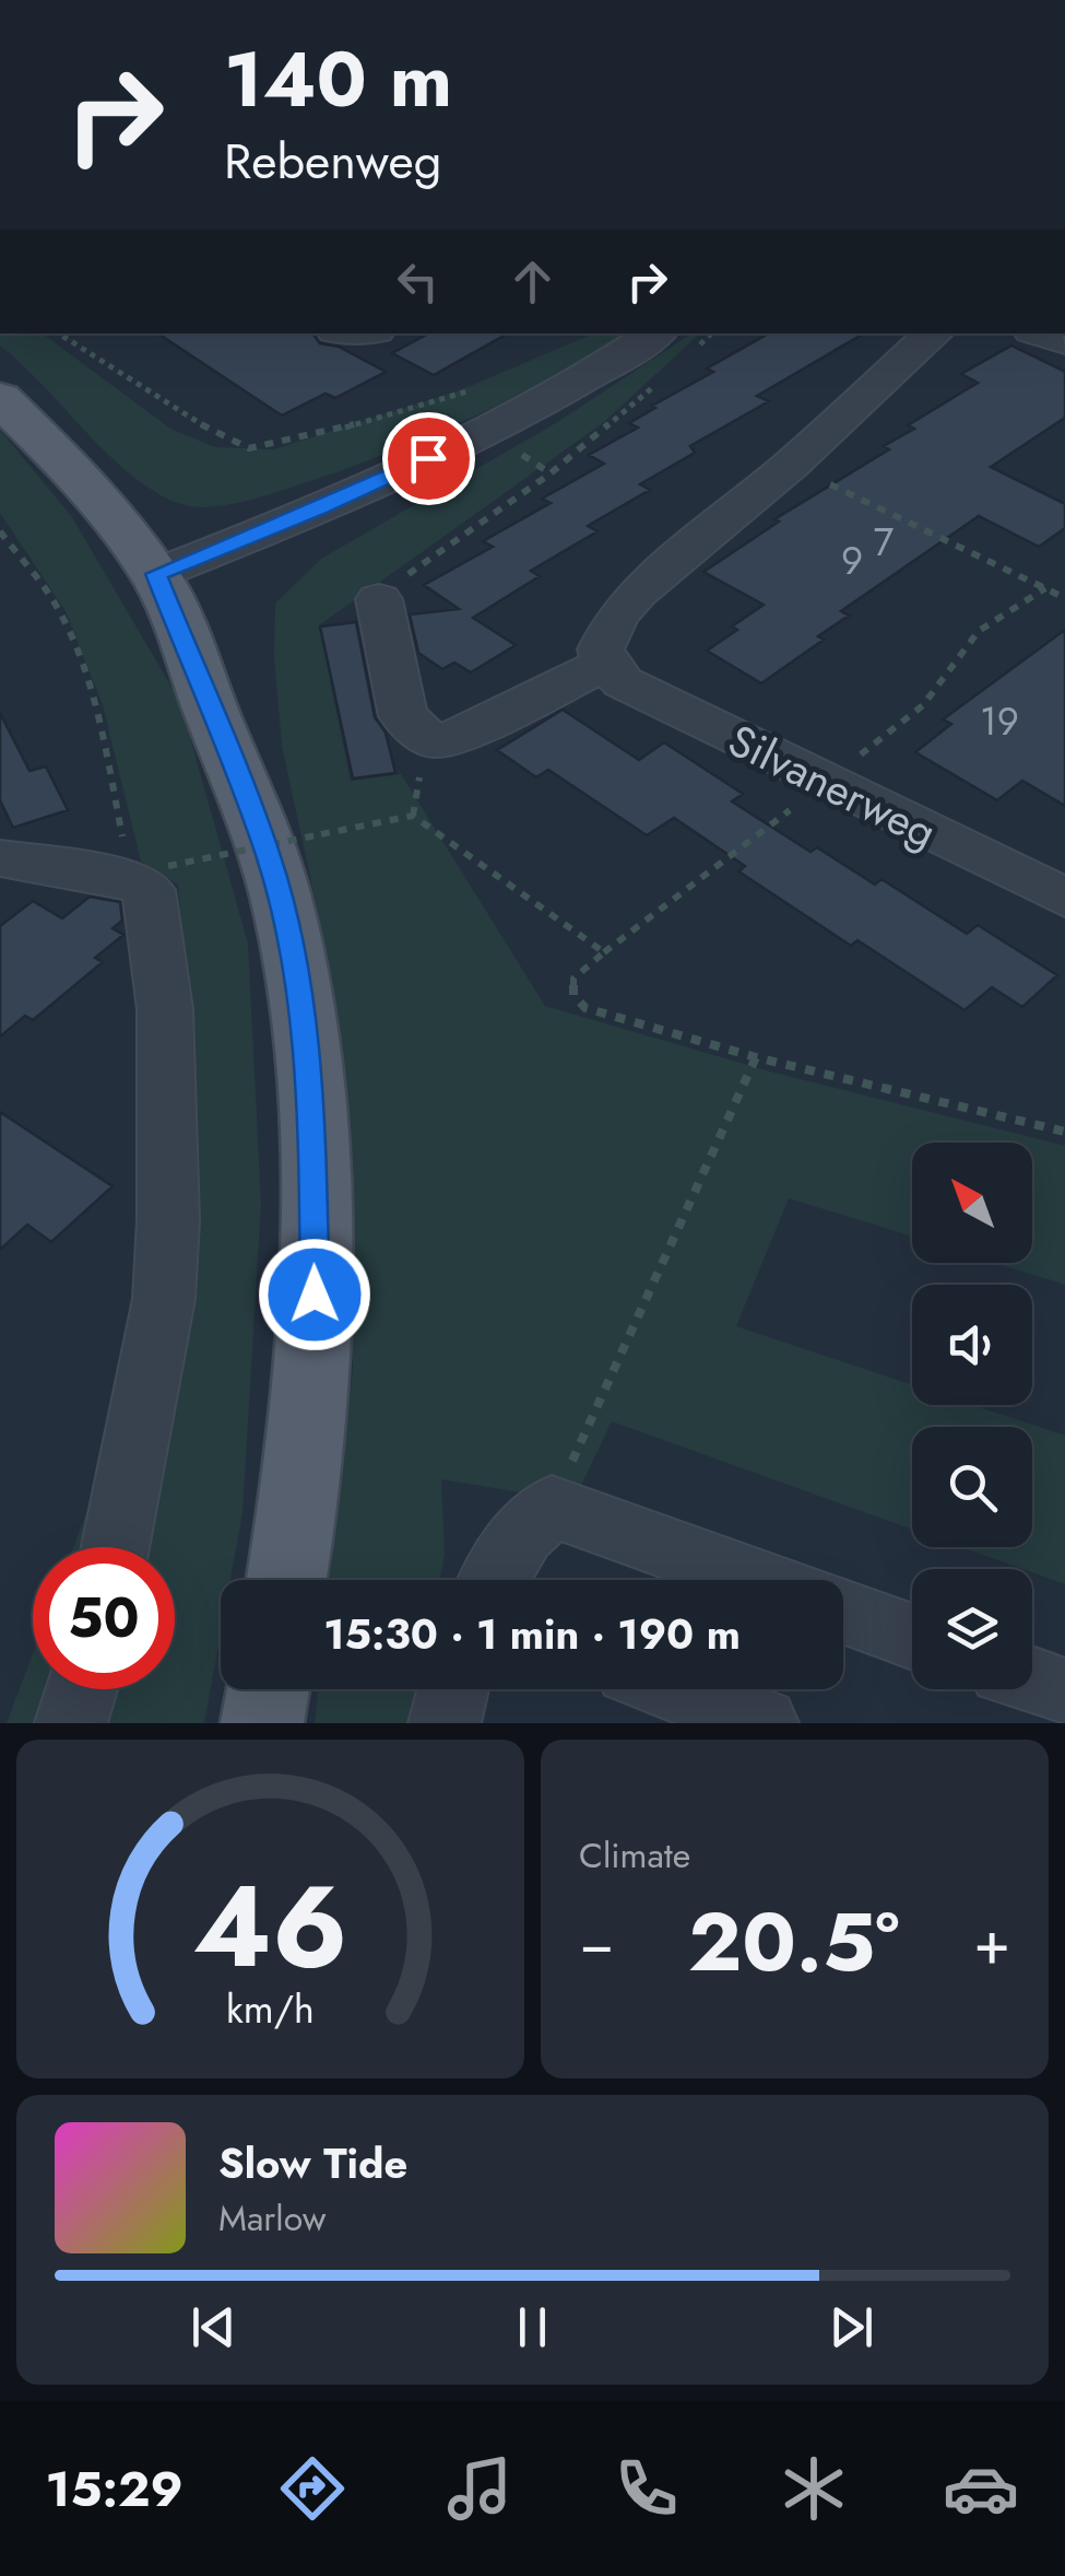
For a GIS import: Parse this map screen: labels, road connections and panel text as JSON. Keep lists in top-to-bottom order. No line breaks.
{"streets":{"street":["Silvanerweg"]},"house_numbers":["7","9","19"],"north":"top left","page":{"turn":["140 m","Rebenweg"],"limit":"50","trip":"15:30 · 1 min · 190 m","tile":"Climate","heat":["−","20.5°","+"],"song":["Slow Tide","Marlow"],"tabs":"15:29","gauge":["46","km/h"]}}
